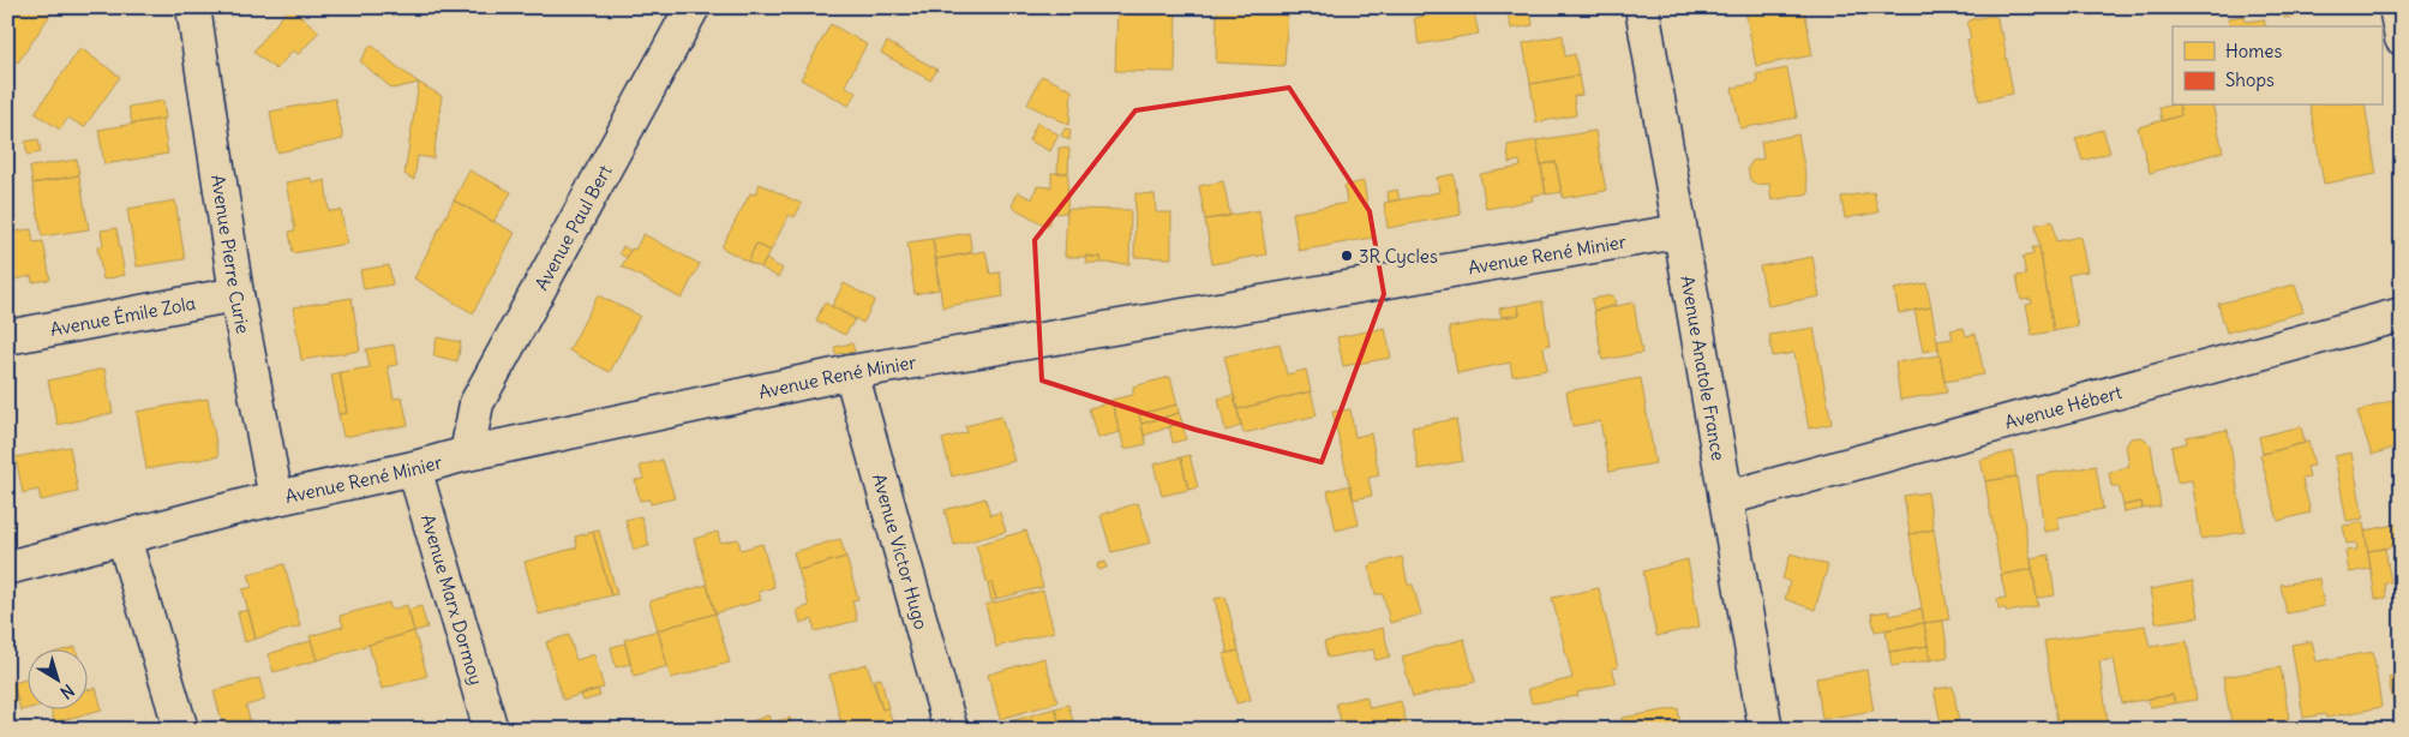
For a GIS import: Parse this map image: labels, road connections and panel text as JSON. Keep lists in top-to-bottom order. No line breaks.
{"streets":{"street":["Avenue Paul Bert","Avenue René Minier","Avenue Pierre Curie","Avenue Émile Zola","Avenue Anatole France","Avenue Hébert","Avenue Victor Hugo","Avenue Marx Dormoy"]},"crossings":[["Avenue Paul Bert","Avenue René Minier"],["Avenue René Minier","Avenue Pierre Curie"],["Avenue René Minier","Avenue Anatole France"],["Avenue René Minier","Avenue Victor Hugo"],["Avenue René Minier","Avenue Marx Dormoy"],["Avenue Pierre Curie","Avenue Émile Zola"],["Avenue Anatole France","Avenue Hébert"]],"places":["3R Cycles"],"legend":["Homes","Shops"],"north":"bottom right"}
